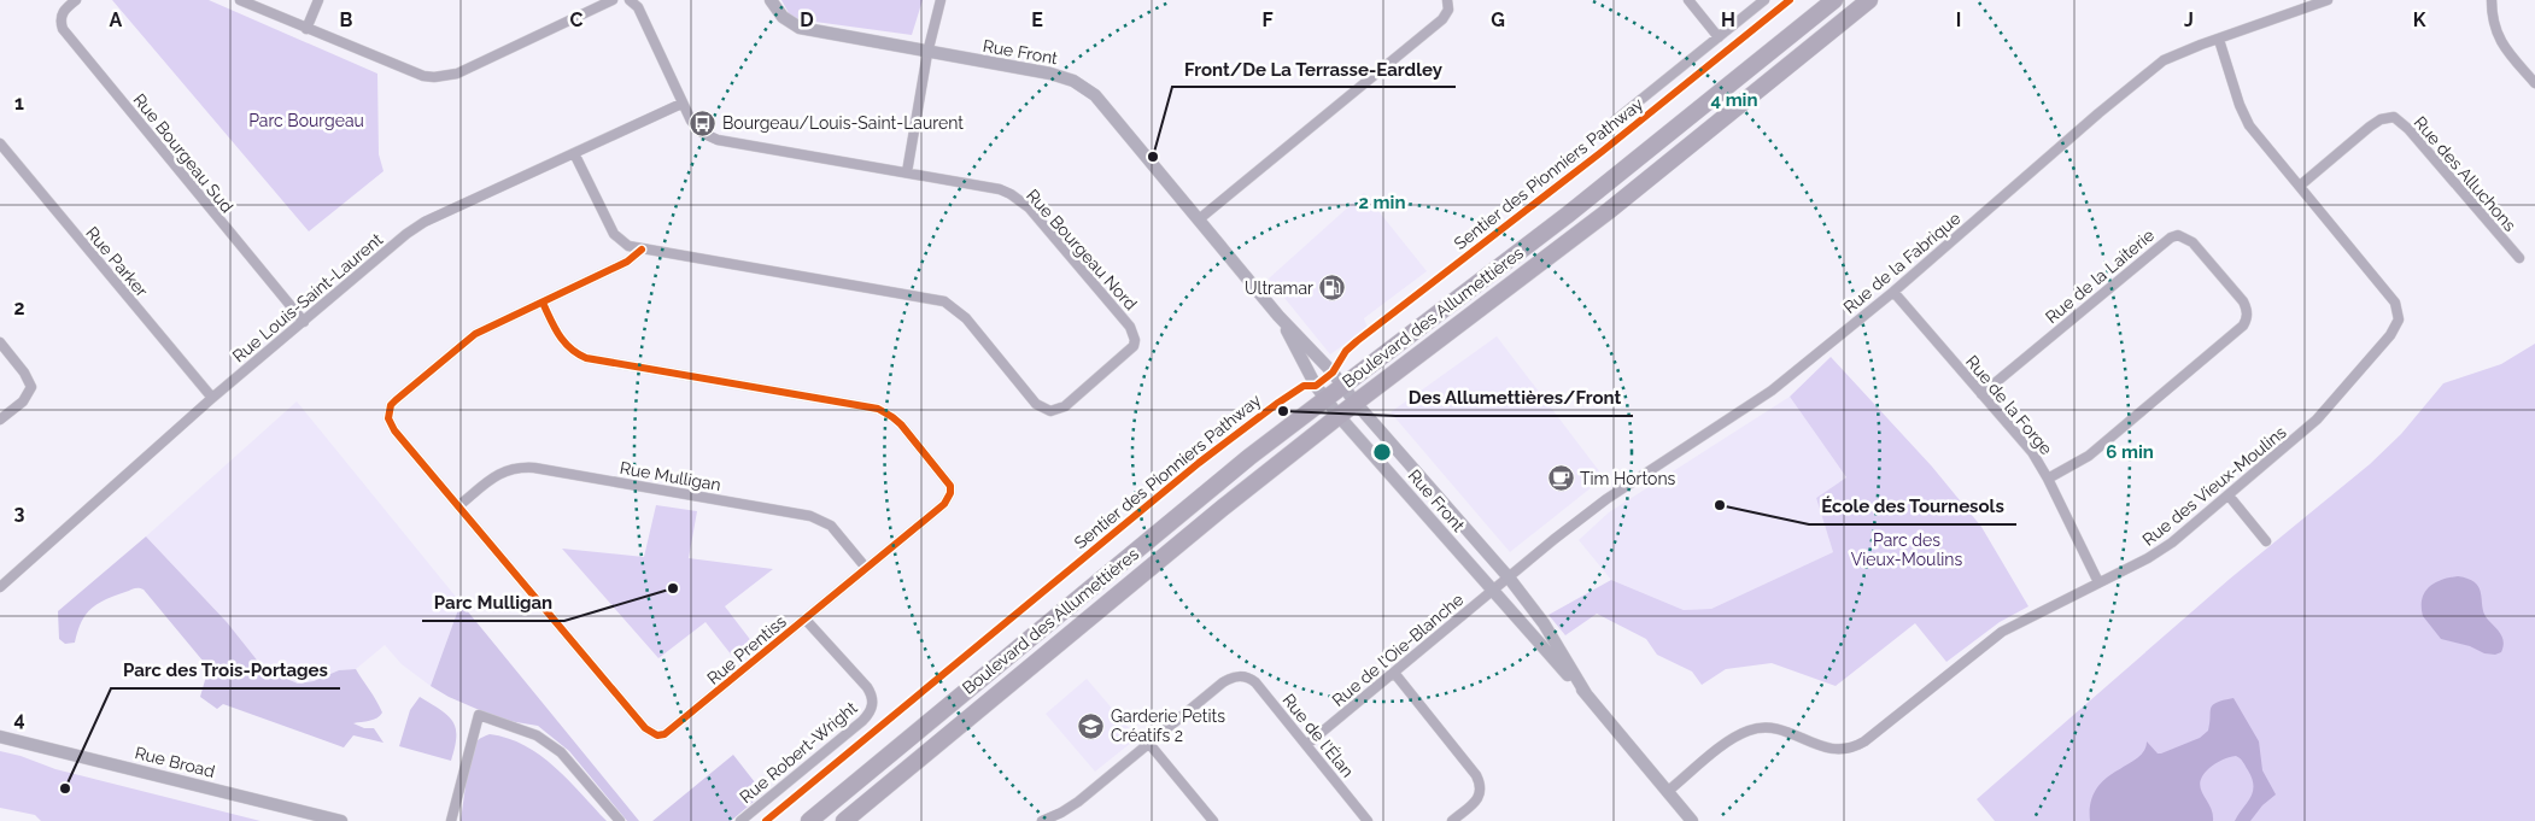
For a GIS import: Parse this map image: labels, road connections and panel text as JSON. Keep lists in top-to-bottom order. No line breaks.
{"streets":{"highway":["Boulevard des Allumettières"],"street":["Rue Front","Rue Bourgeau Sud","Rue des Alluchons","Rue Bourgeau Nord","Rue Parker","Rue de la Fabrique","Rue de la Laiterie","Rue Louis-Saint-Laurent","Rue de la Forge","Rue Mulligan","Rue des Vieux-Moulins","Rue Prentiss","Rue de l'Oie-Blanche","Rue de l'Élan","Rue Robert-Wright","Rue Broad"],"cycle path":["Sentier des Pionniers Pathway"]},"crossings":[["Rue Front","Rue de la Fabrique"],["Rue Front","Boulevard des Allumettières"],["Rue Front","Rue des Vieux-Moulins"],["Rue Front","Rue de l'Oie-Blanche"],["Rue Bourgeau Sud","Rue Louis-Saint-Laurent"],["Rue des Alluchons","Rue des Vieux-Moulins"],["Rue Bourgeau Nord","Rue Louis-Saint-Laurent"],["Rue Bourgeau Nord","Rue Prentiss"],["Rue Parker","Rue Louis-Saint-Laurent"],["Rue de la Fabrique","Rue de la Forge"],["Rue de la Fabrique","Rue des Vieux-Moulins"],["Rue de la Fabrique","Rue de l'Oie-Blanche"],["Rue de la Laiterie","Rue de la Forge"],["Rue de la Forge","Rue des Vieux-Moulins"],["Rue Mulligan","Rue Prentiss"],["Rue Prentiss","Rue Robert-Wright"],["Rue de l'Oie-Blanche","Rue de l'Élan"]],"parks":["Parc Bourgeau","Parc des Vieux-Moulins"],"places":{"bus stop":["Bourgeau/Louis-Saint-Laurent"],"other":["Front/De La Terrasse-Eardley","Des Allumettières/Front","École des Tournesols","Parc Mulligan","Parc des Trois-Portages"],"fuel station":["Ultramar"],"cafe":["Tim Hortons"],"school or university":["Garderie Petits Créatifs 2"]},"grid":{"columns":["A","B","C","D","E","F","G","H","I","J","K"],"rows":["1","2","3","4"]},"rings":["4 min","2 min","6 min"]}
